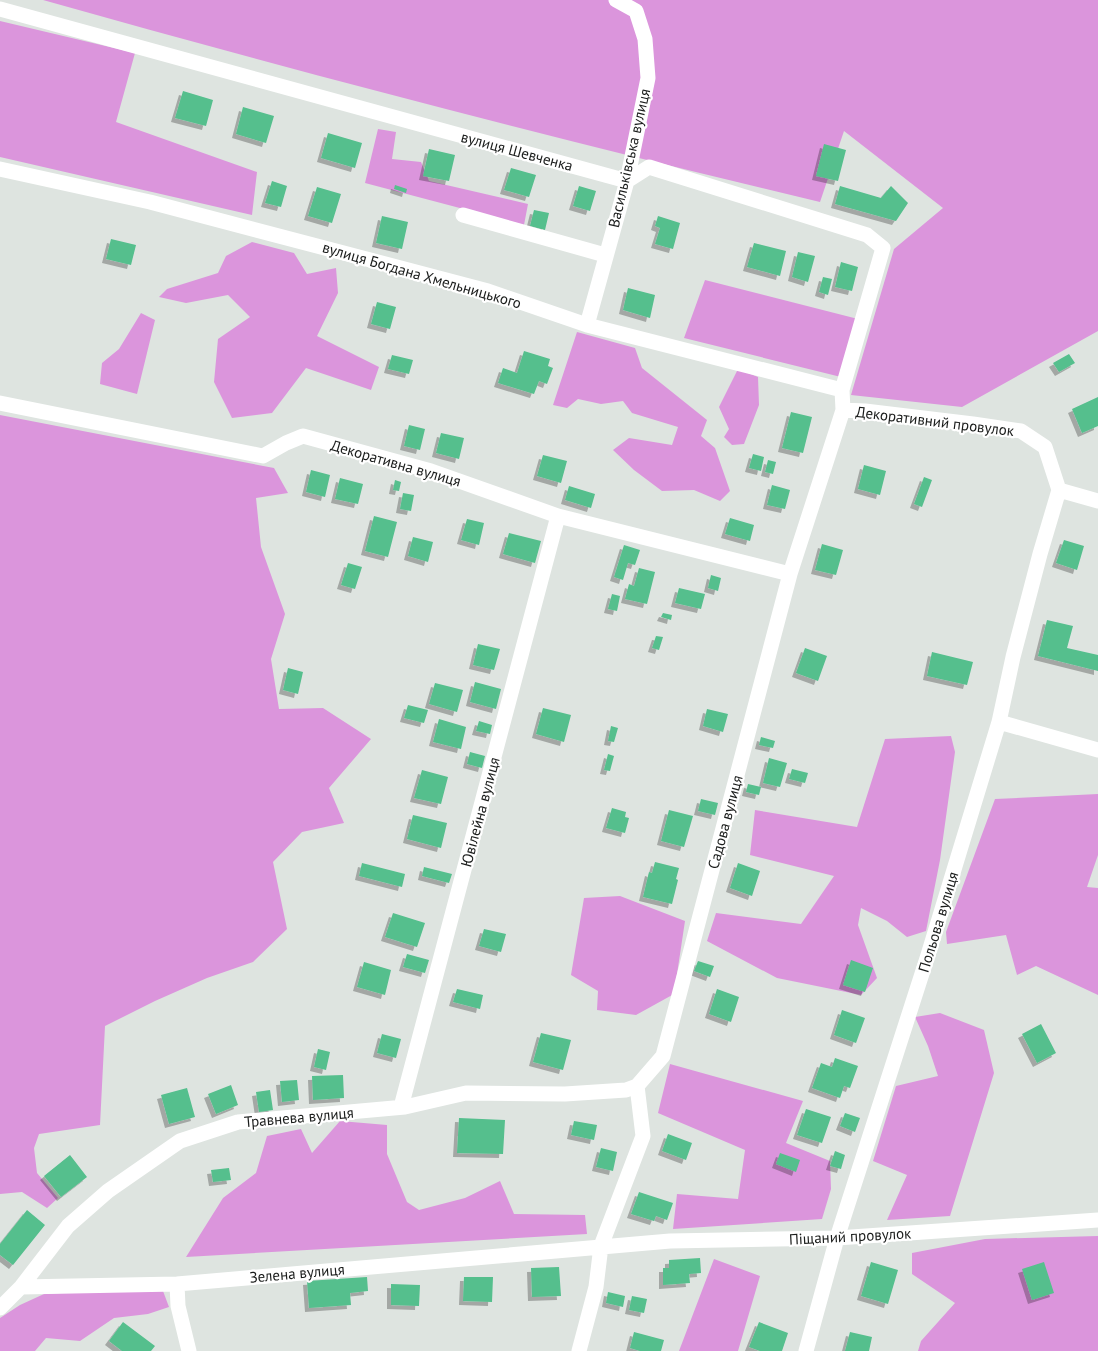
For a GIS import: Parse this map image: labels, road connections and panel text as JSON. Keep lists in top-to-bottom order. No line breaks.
{"streets":{"street":["вулиця Шевченка","Васильківська вулиця","вулиця Богдана Хмельницького","Декоративний провулок","Декоративна вулиця","Ювілейна вулиця","Садова вулиця","Польова вулиця","Травнева вулиця","Піщаний провулок","Зелена вулиця"]},"crossings":[["вулиця Шевченка","Васильківська вулиця"],["Васильківська вулиця","вулиця Богдана Хмельницького"],["вулиця Богдана Хмельницького","Садова вулиця"],["Декоративний провулок","Садова вулиця"],["Декоративний провулок","Польова вулиця"],["Декоративна вулиця","Ювілейна вулиця"],["Декоративна вулиця","Садова вулиця"],["Ювілейна вулиця","Травнева вулиця"],["Садова вулиця","Травнева вулиця"],["Польова вулиця","Піщаний провулок"],["Травнева вулиця","Зелена вулиця"],["Піщаний провулок","Зелена вулиця"]]}
